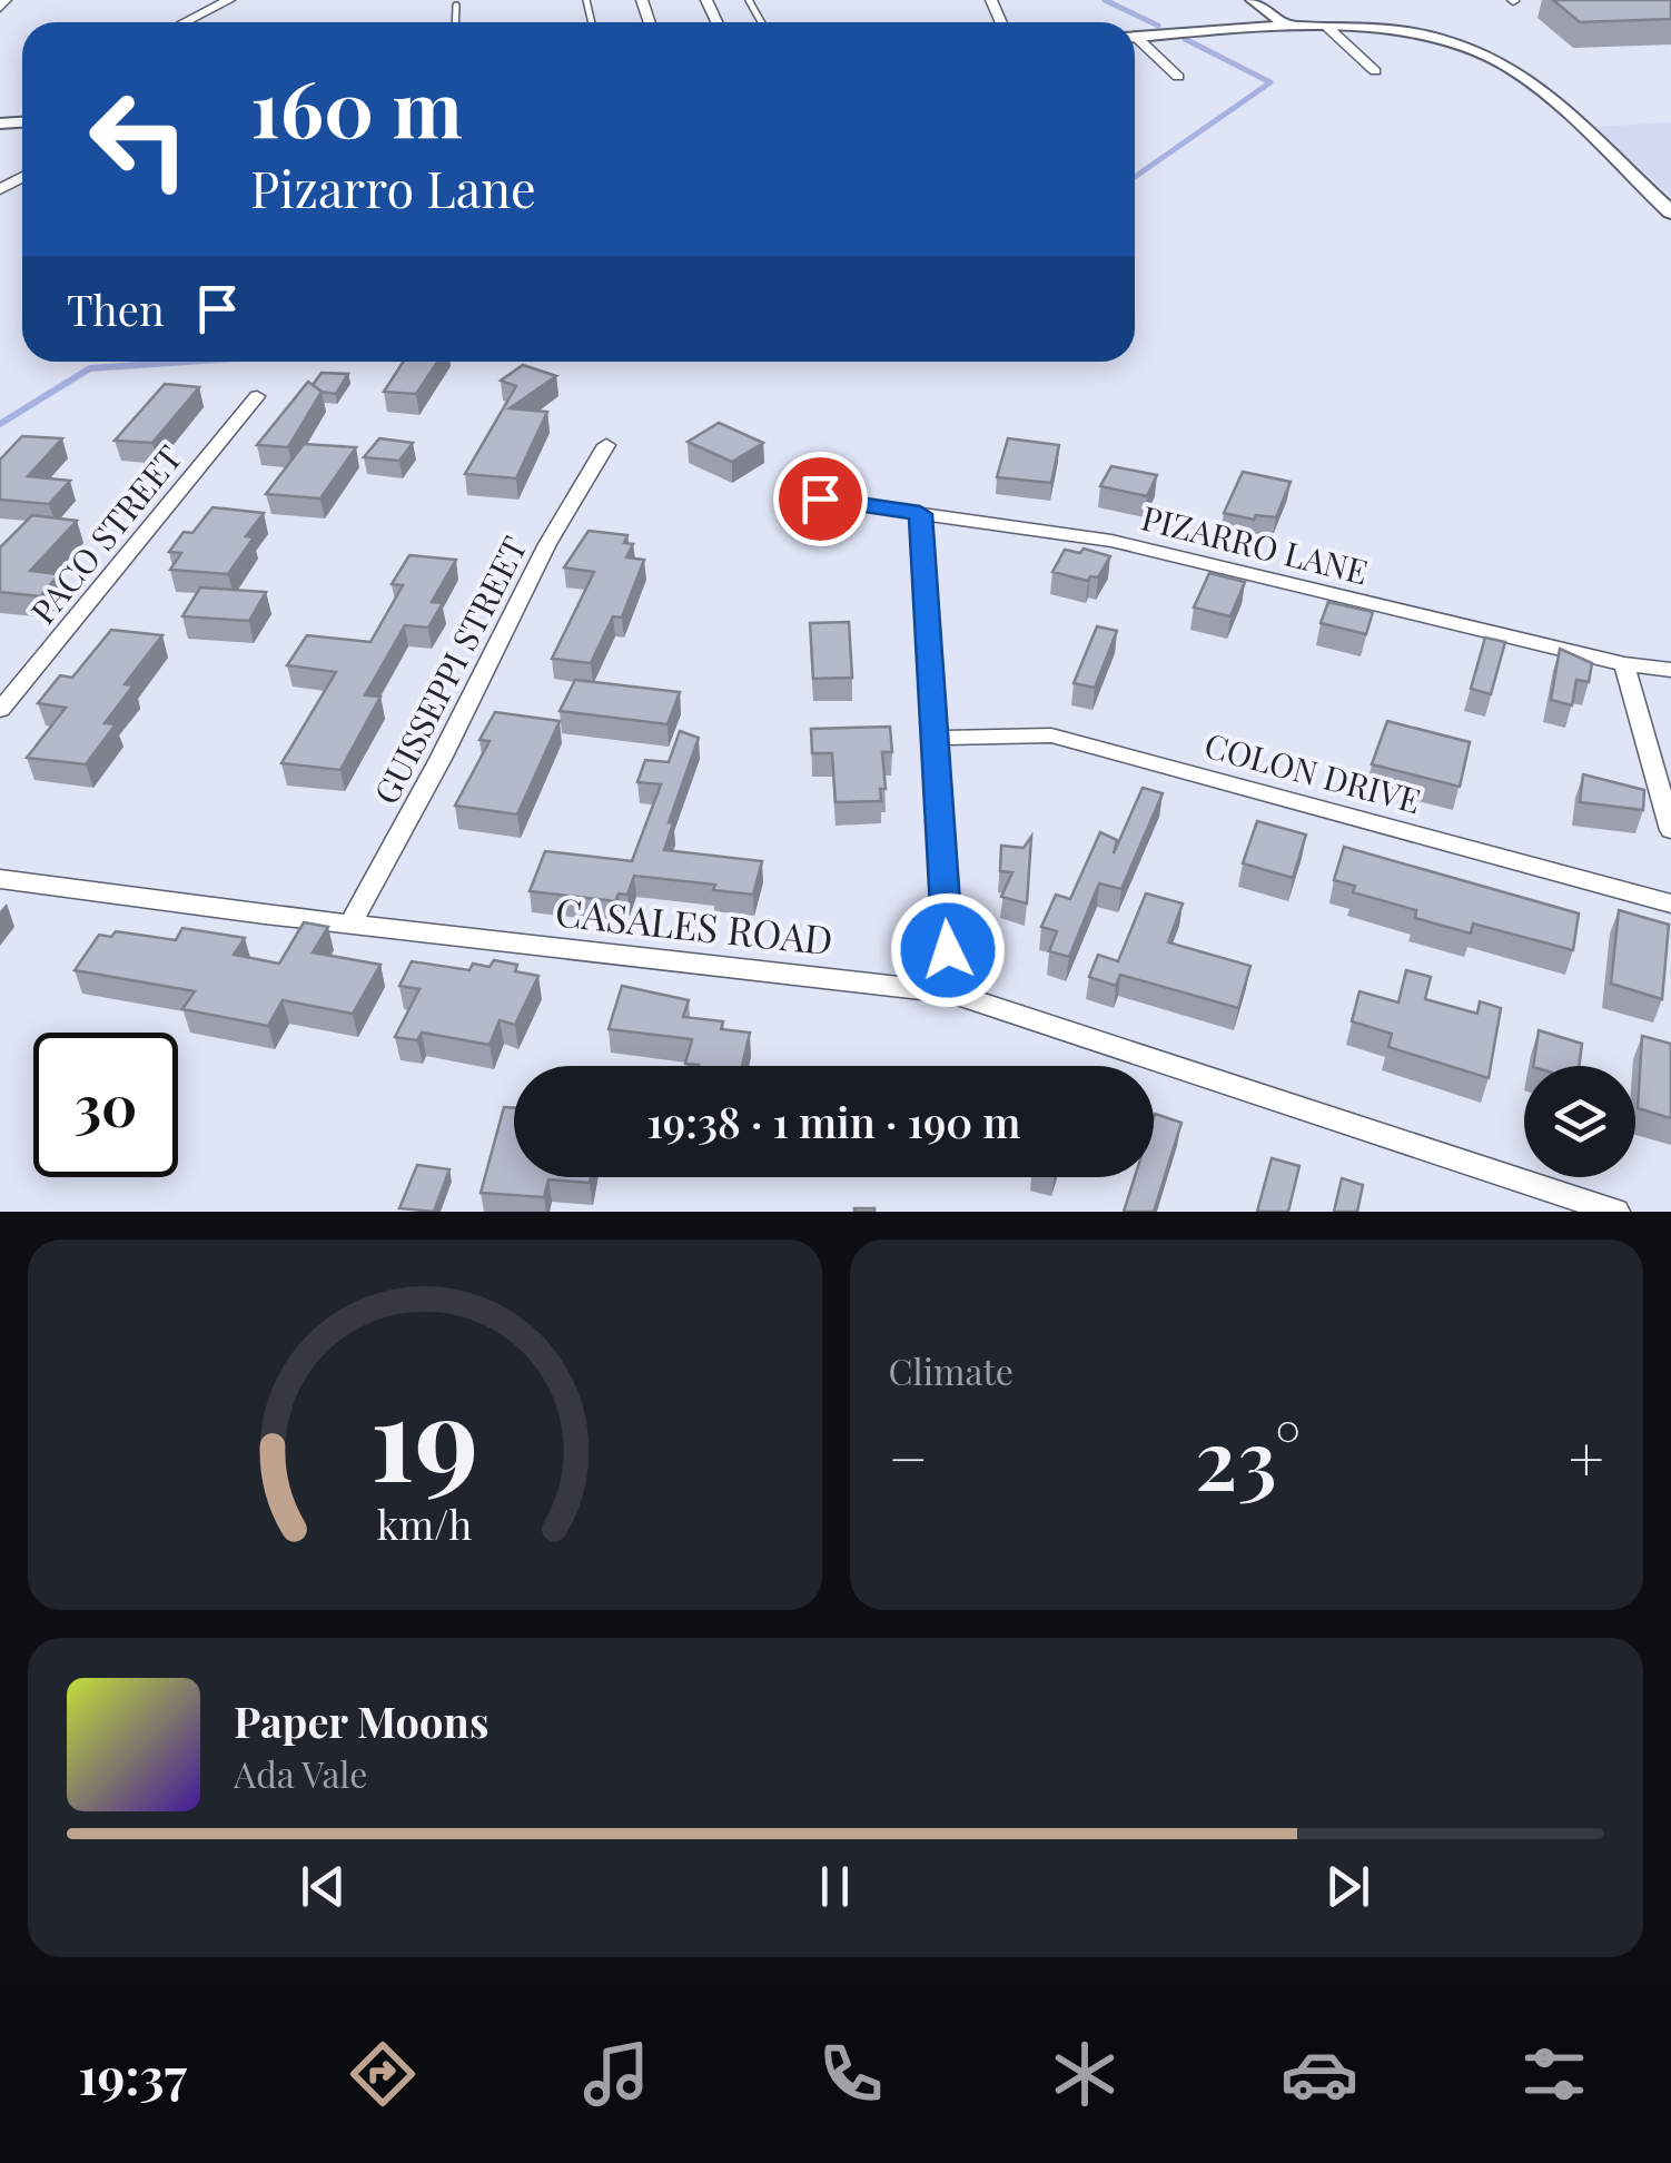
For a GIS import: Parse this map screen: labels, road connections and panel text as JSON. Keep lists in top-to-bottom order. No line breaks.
{"streets":{"street":["PACO STREET","PIZARRO LANE","GUISSEPPI STREET","COLON DRIVE","CASALES ROAD"]},"crossings":[["GUISSEPPI STREET","CASALES ROAD"]],"page":{"turn":["160 m","Pizarro Lane"],"then":"Then","limit":"30","trip":"19:38 · 1 min · 190 m","tile":"Climate","heat":["−","23°","+"],"song":["Paper Moons","Ada Vale"],"tabs":"19:37","gauge":["19","km/h"]}}
